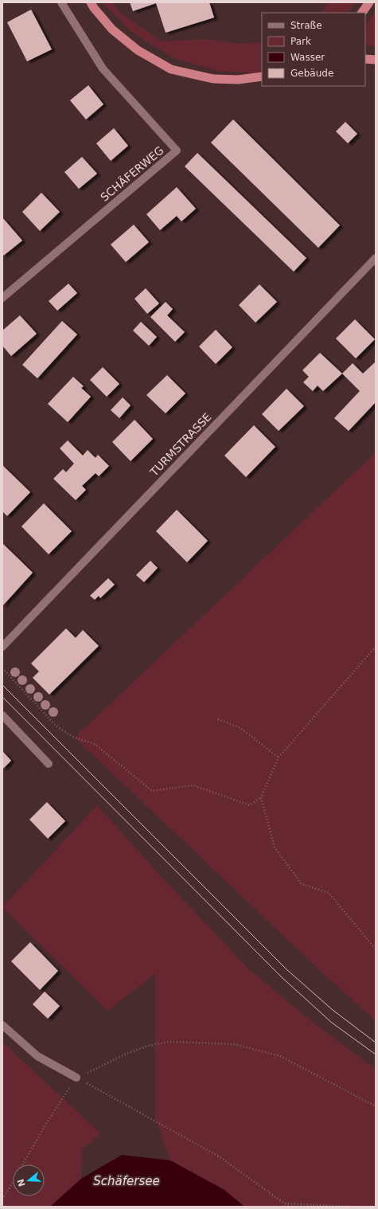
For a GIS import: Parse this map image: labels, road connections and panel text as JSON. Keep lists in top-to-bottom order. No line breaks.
{"streets":{"street":["SCHÄFERWEG","TURMSTRASSE"]},"water":["Schäfersee"],"legend":["Straße","Park","Wasser","Gebäude"],"north":"left"}
